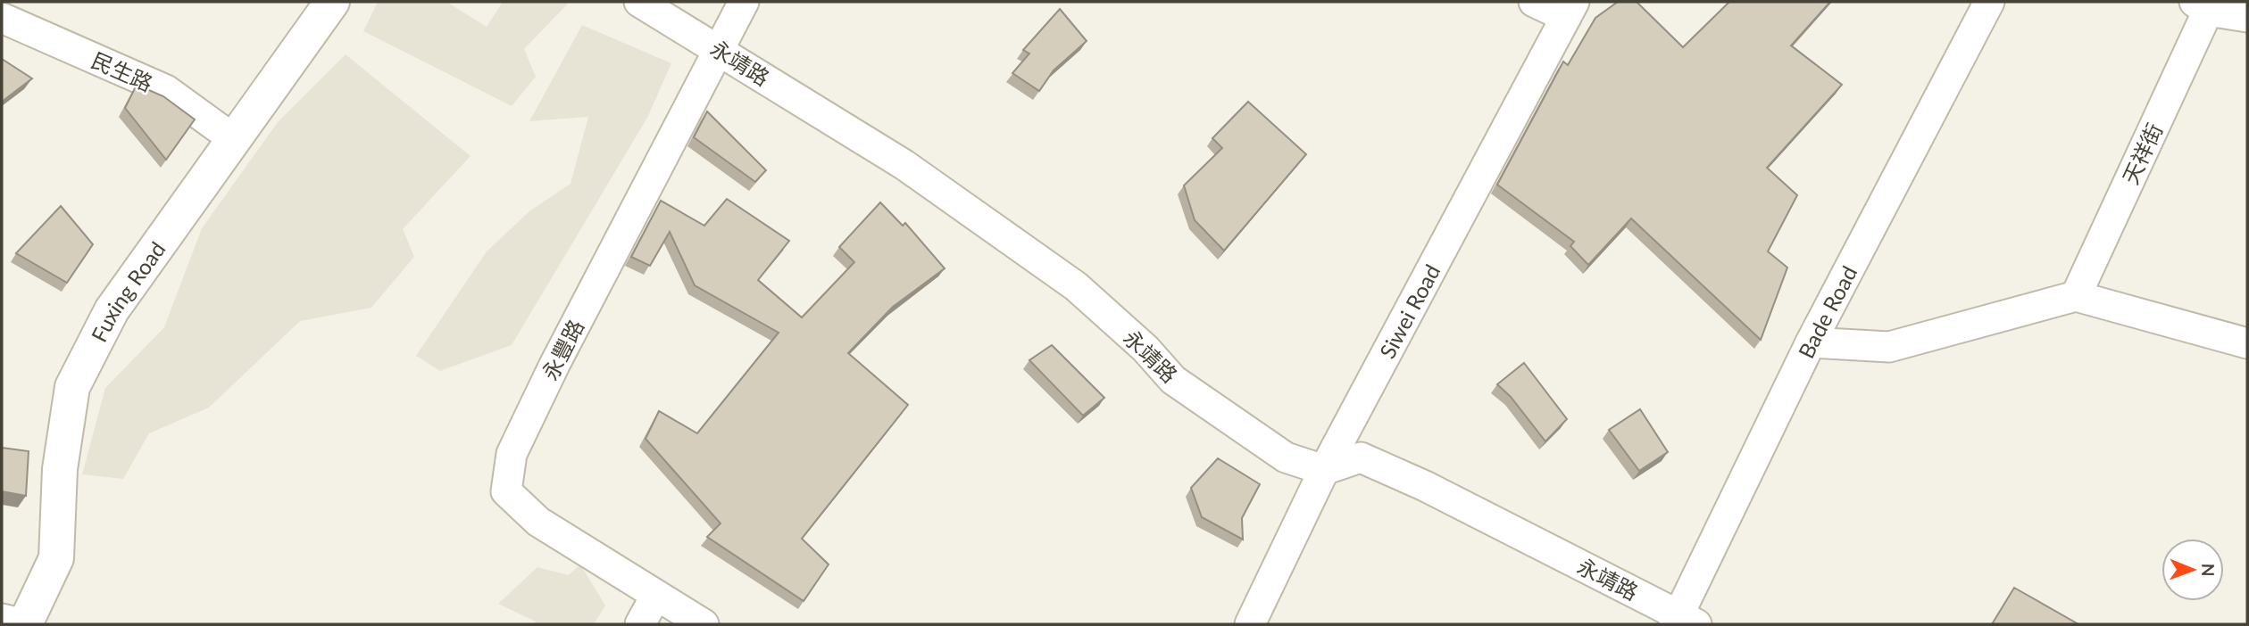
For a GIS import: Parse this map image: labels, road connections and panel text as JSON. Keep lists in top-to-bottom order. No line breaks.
{"streets":{"street":["永靖路","民生路","天祥街","Fuxing Road","Siwei Road","Bade Road","永豐路"]},"crossings":[["永靖路","Siwei Road"],["永靖路","Bade Road"],["永靖路","永豐路"],["民生路","Fuxing Road"]],"north":"right"}
